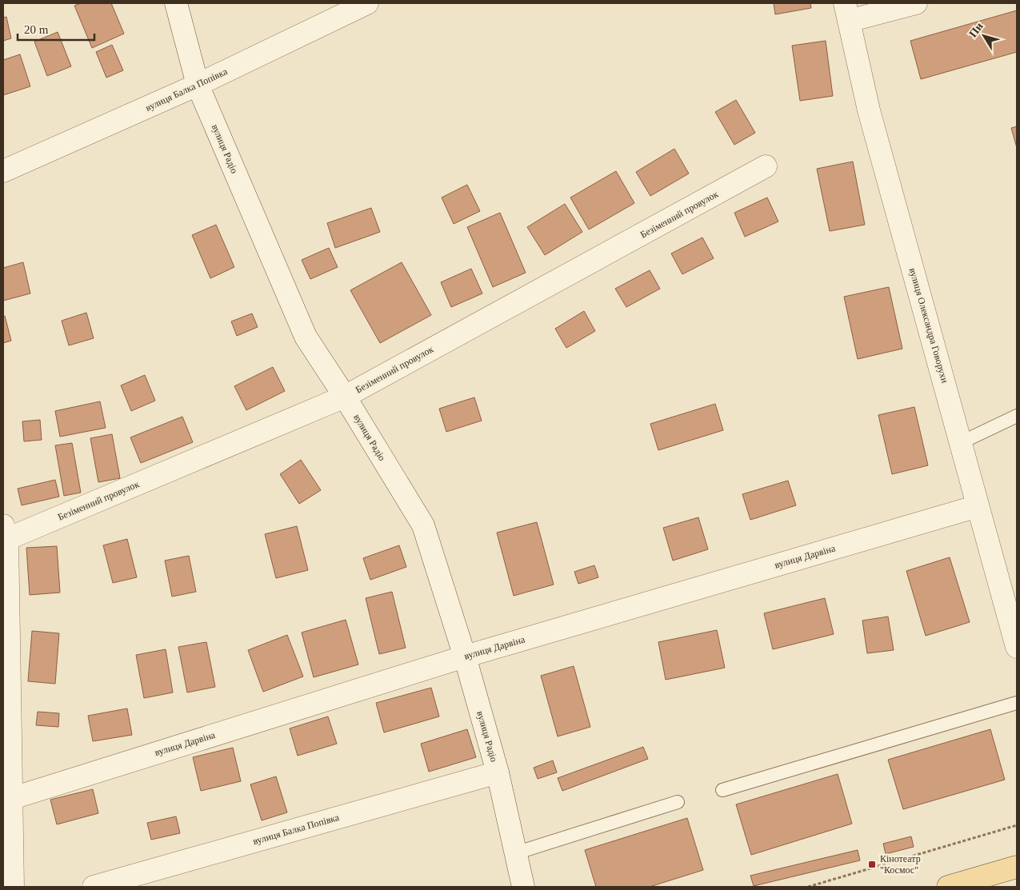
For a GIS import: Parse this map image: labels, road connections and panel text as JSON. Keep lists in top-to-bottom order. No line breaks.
{"streets":{"street":["вулиця Балка Попівка","вулиця Радіо","Безіменний провулок","вулиця Олександра Говорухи","вулиця Дарвіна"]},"crossings":[["вулиця Балка Попівка","вулиця Радіо"],["вулиця Радіо","Безіменний провулок"],["вулиця Радіо","вулиця Дарвіна"],["вулиця Олександра Говорухи","вулиця Дарвіна"]],"places":{"transit":["Кінотеатр \"Космос\""]},"scale_bar":"20 m","north":"top left"}
